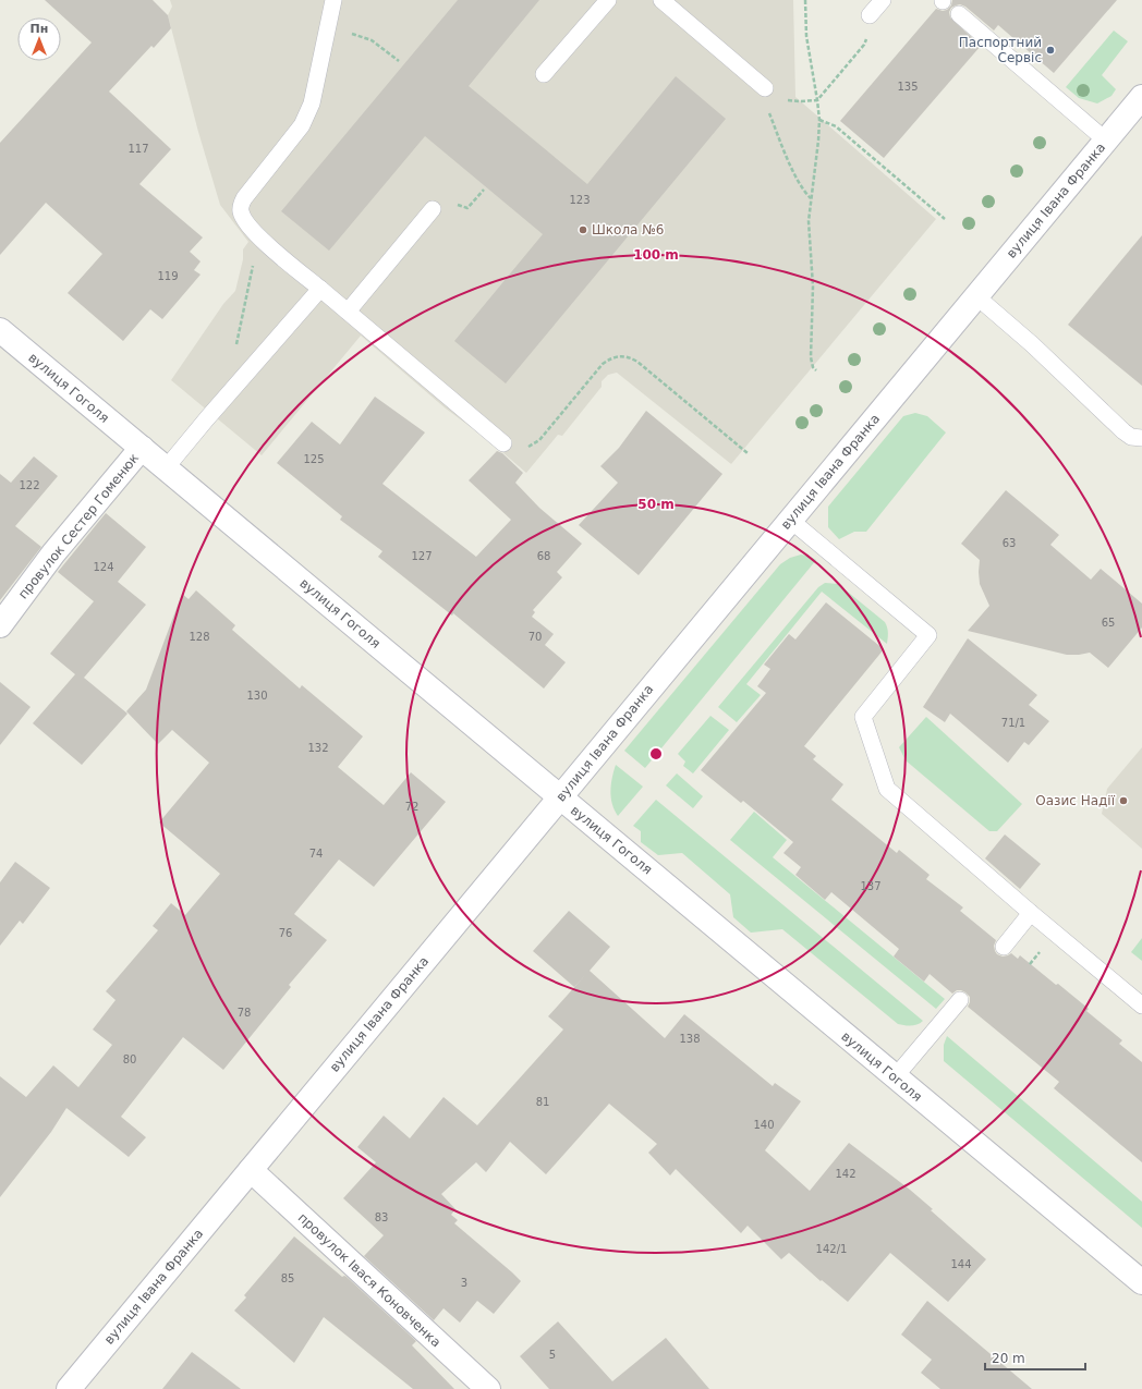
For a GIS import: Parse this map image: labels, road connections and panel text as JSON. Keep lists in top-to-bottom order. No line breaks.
{"streets":{"street":["вулиця Івана Франка","вулиця Гоголя","провулок Сестер Гоменюк","провулок Івася Коновченка"]},"crossings":[["вулиця Івана Франка","вулиця Гоголя"],["вулиця Івана Франка","провулок Івася Коновченка"],["вулиця Гоголя","провулок Сестер Гоменюк"]],"places":["Паспортний Сервіс","Школа №6","Оазис Надії"],"house_numbers":["135","117","123","119","125","122","63","127","68","124","65","128","70","130","71/1","132","72","74","137","76","78","138","80","81","140","142","83","142/1","144","85","3","5"],"scale_bar":"20 m","north":"top","rings":["100 m","50 m"]}
